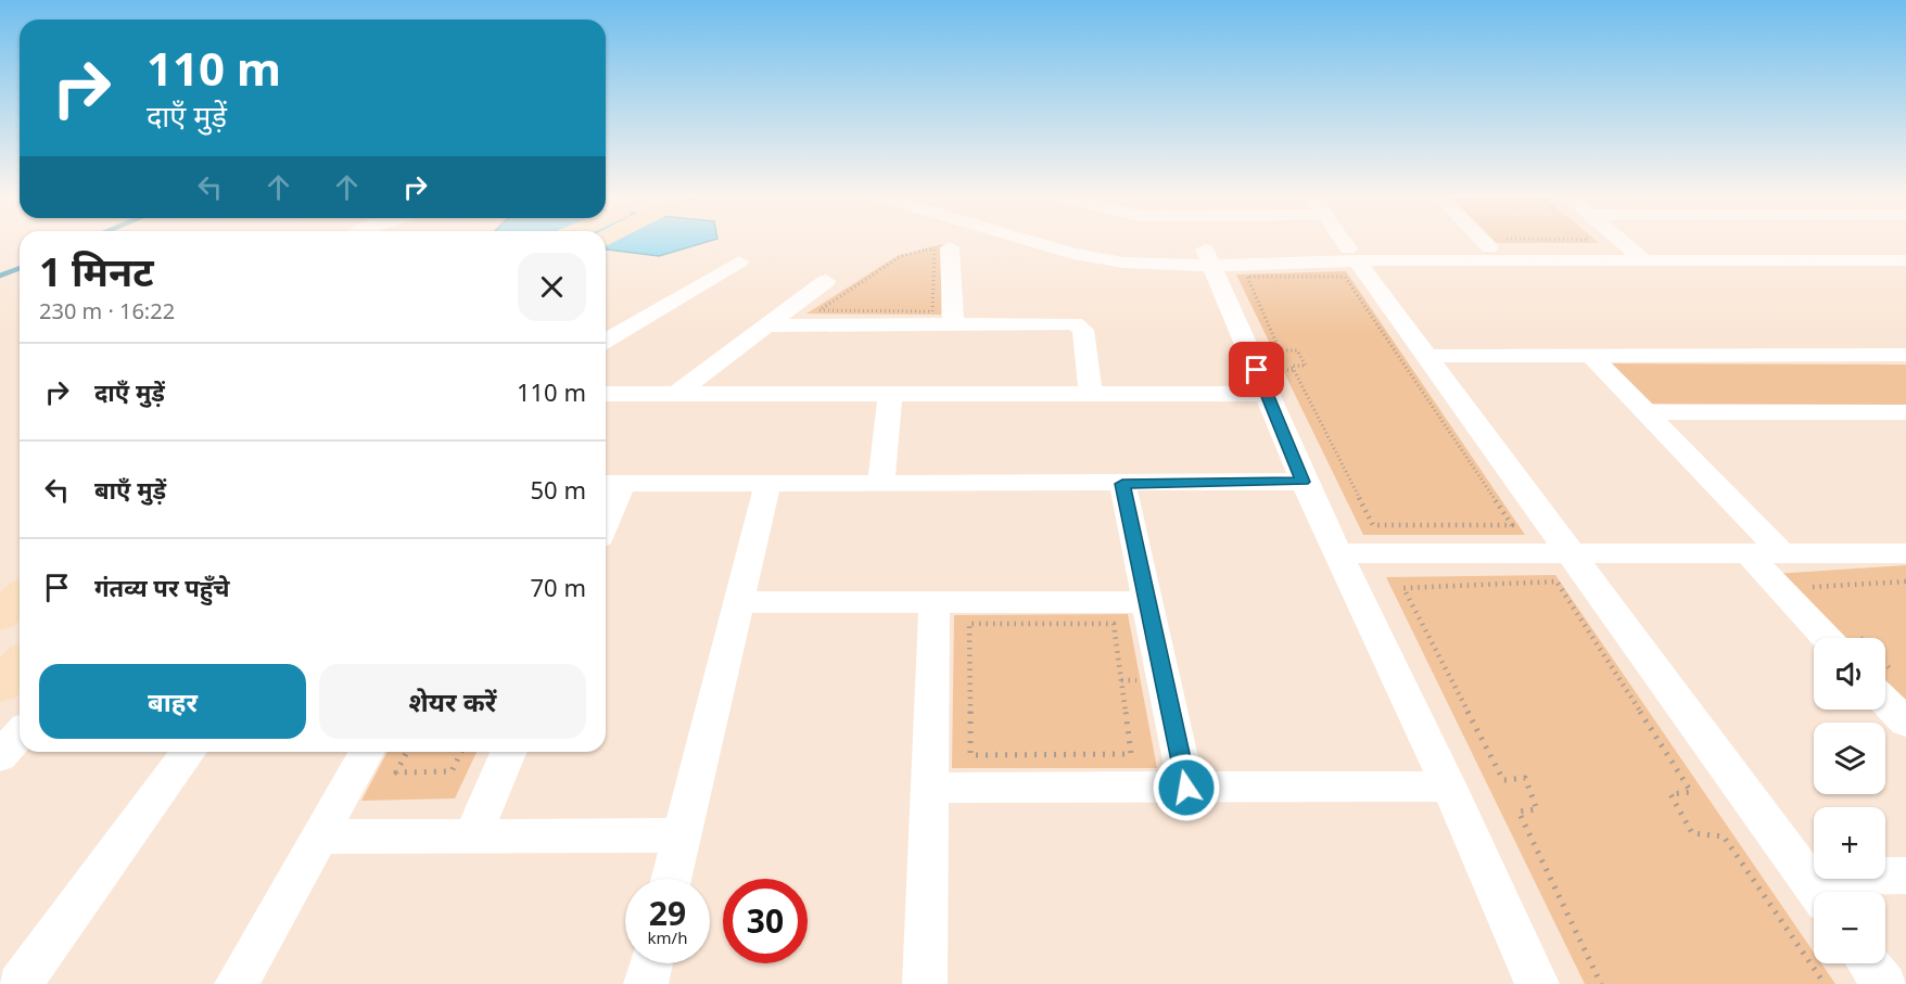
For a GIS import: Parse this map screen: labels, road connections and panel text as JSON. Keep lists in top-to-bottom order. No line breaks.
{"page":{"turn":["110 m","दाएँ मुड़ें"],"heading":["1 मिनट","230 m · 16:22"],"list":[{"name":"दाएँ मुड़ें","value":"110 m"},{"name":"बाएँ मुड़ें","value":"50 m"},{"name":"गंतव्य पर पहुँचे","value":"70 m"}],"map_buttons":["+","−"],"buttons":["बाहर","शेयर करें"],"speed":"29 km/h","limit":"30"}}
